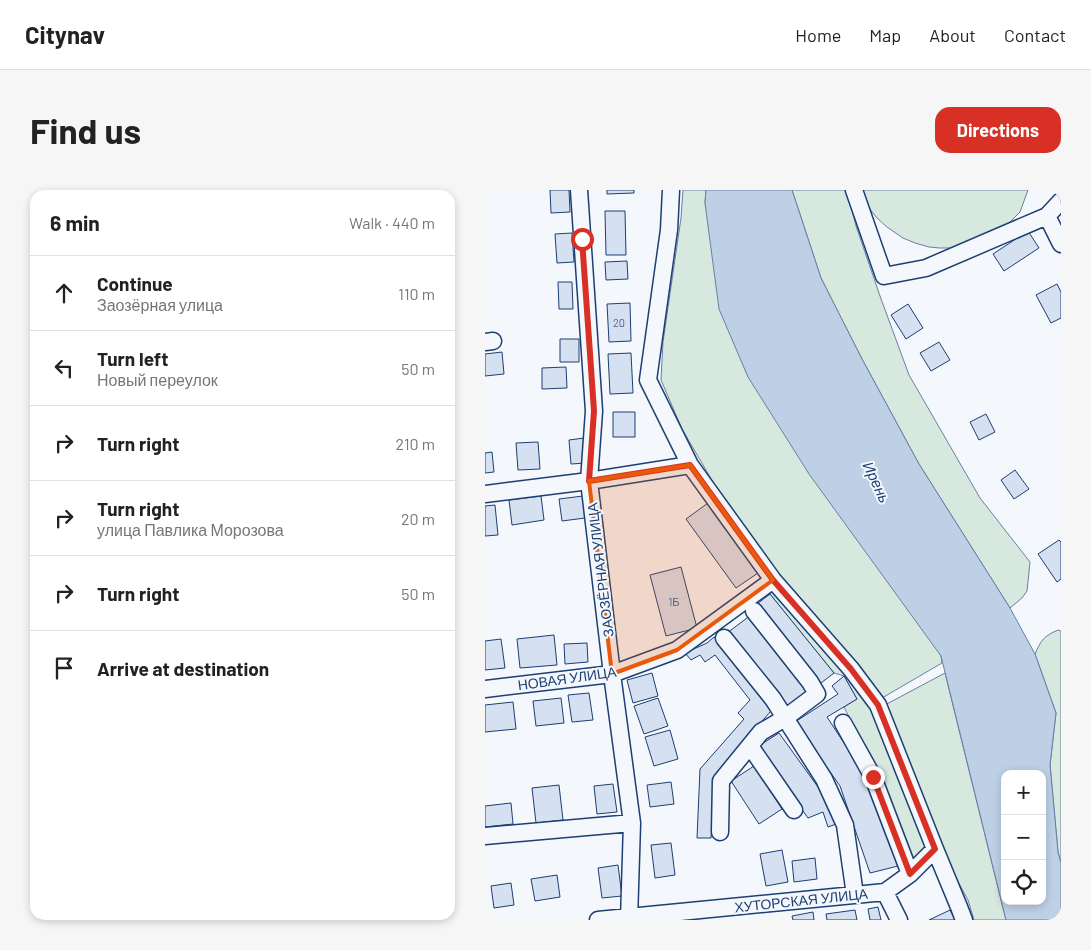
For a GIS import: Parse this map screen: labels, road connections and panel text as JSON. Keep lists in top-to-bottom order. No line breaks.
{"streets":{"street":["ЗАОЗЁРНАЯ УЛИЦА","НОВАЯ УЛИЦА","ХУТОРСКАЯ УЛИЦА"]},"crossings":[["ЗАОЗЁРНАЯ УЛИЦА","НОВАЯ УЛИЦА"],["ЗАОЗЁРНАЯ УЛИЦА","ХУТОРСКАЯ УЛИЦА"]],"water":["Ирень"],"house_numbers":["20","1Б"],"page":{"header":"Citynav","nav":["Home","Map","About","Contact"],"buttons":"Directions","title":"Find us","heading":["6 min","Walk · 440 m"],"list":[["Continue","Заозёрная улица","110 m"],["Turn left","Новый переулок","50 m"],["Turn right","210 m"],["Turn right","улица Павлика Морозова","20 m"],["Turn right","50 m"],"Arrive at destination"],"map_buttons":["+","−"]}}
